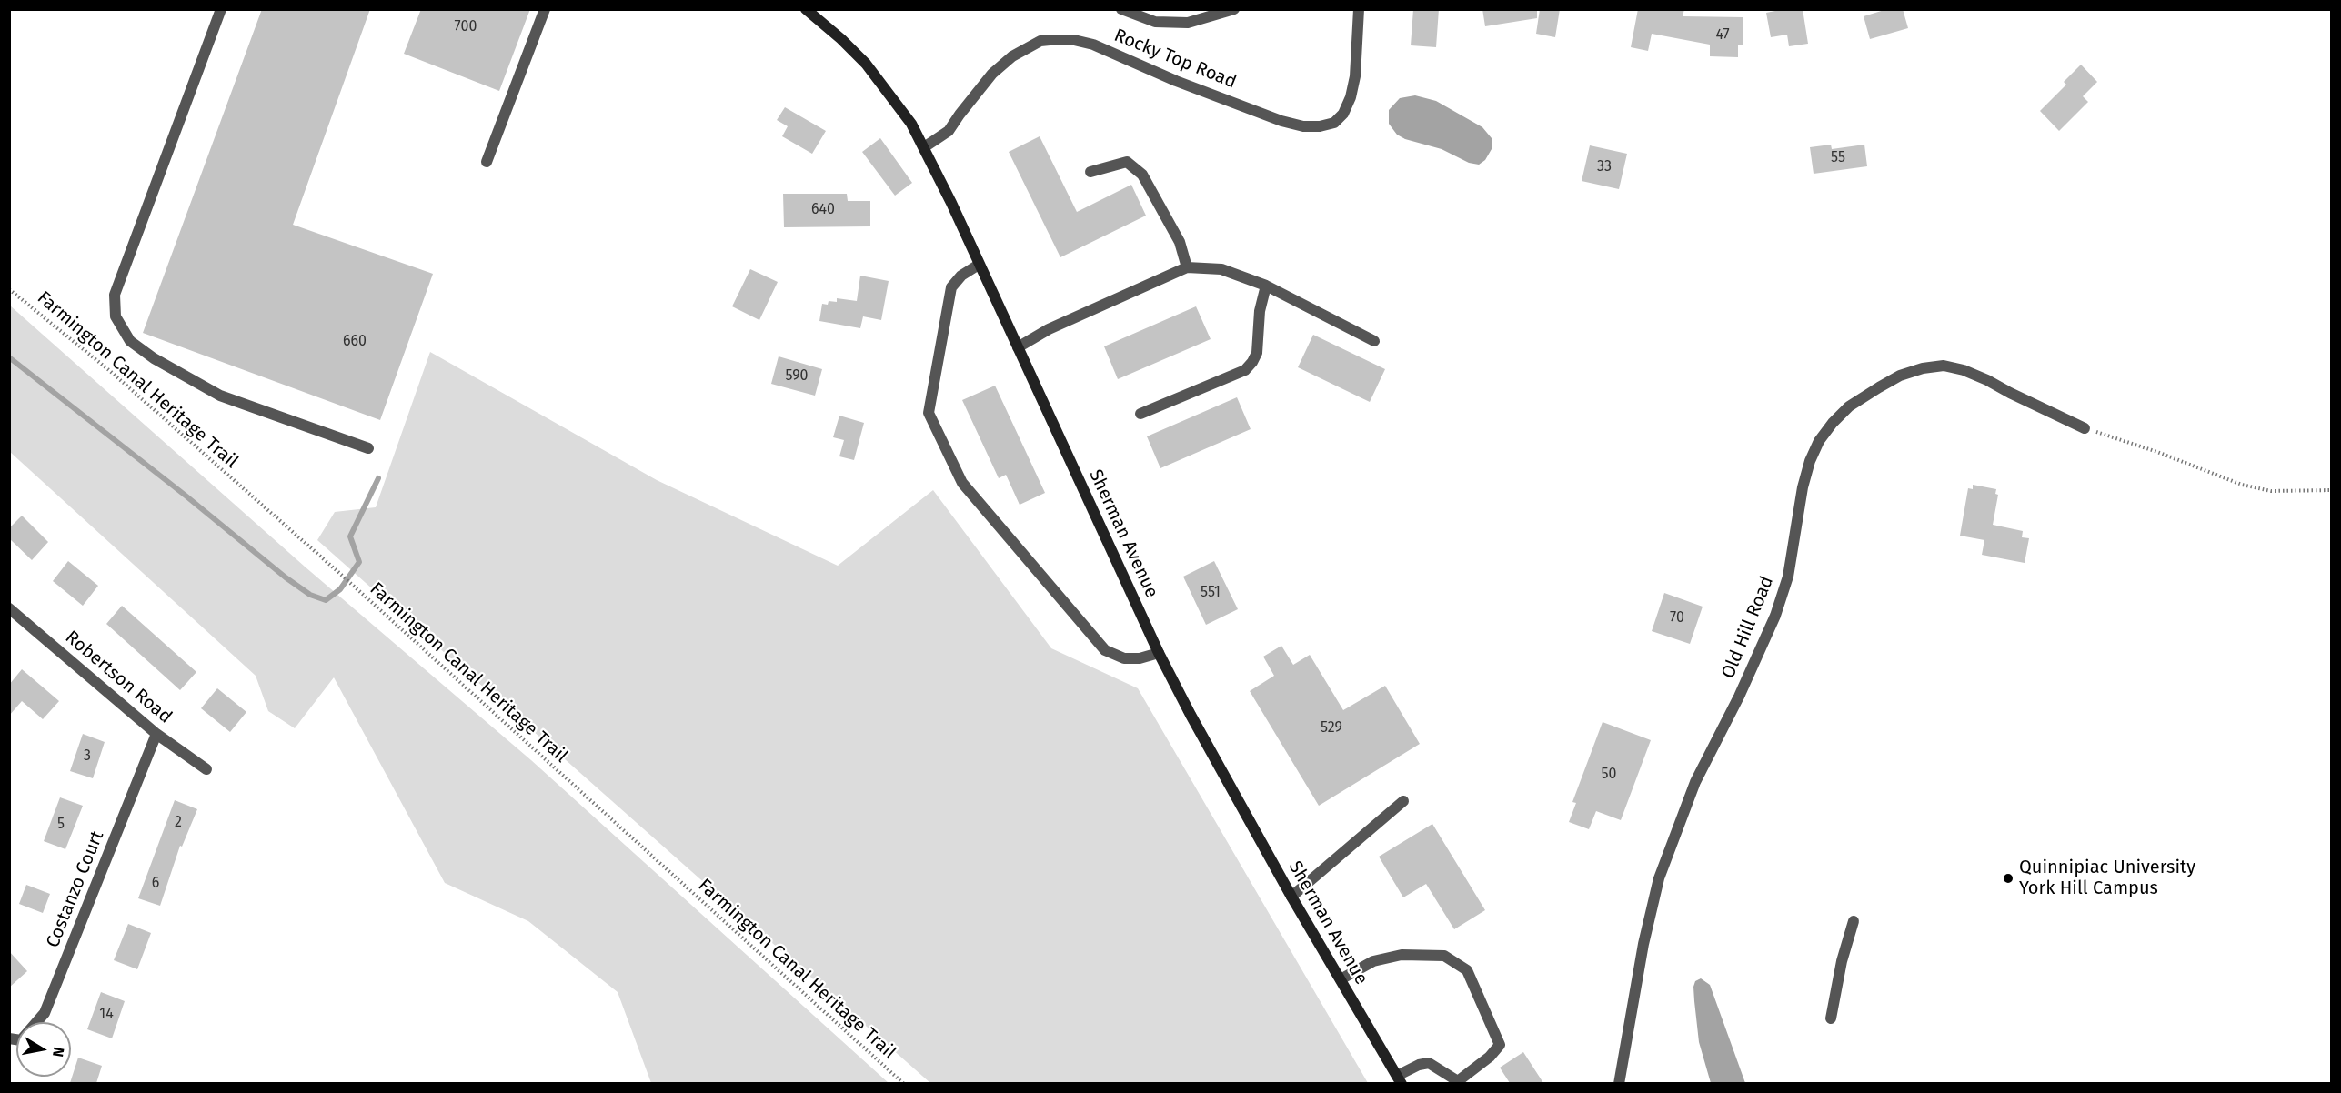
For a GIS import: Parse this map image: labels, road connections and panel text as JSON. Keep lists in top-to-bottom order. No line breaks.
{"streets":{"main road":["Sherman Avenue"],"street":["Rocky Top Road","Old Hill Road","Robertson Road","Costanzo Court"],"path":["Farmington Canal Heritage Trail"]},"crossings":[["Rocky Top Road","Sherman Avenue"],["Robertson Road","Costanzo Court"]],"places":["Quinnipiac University York Hill Campus"],"house_numbers":["700","47","55","33","640","660","590","551","70","529","3","50","2","5","6","14"],"north":"right"}
